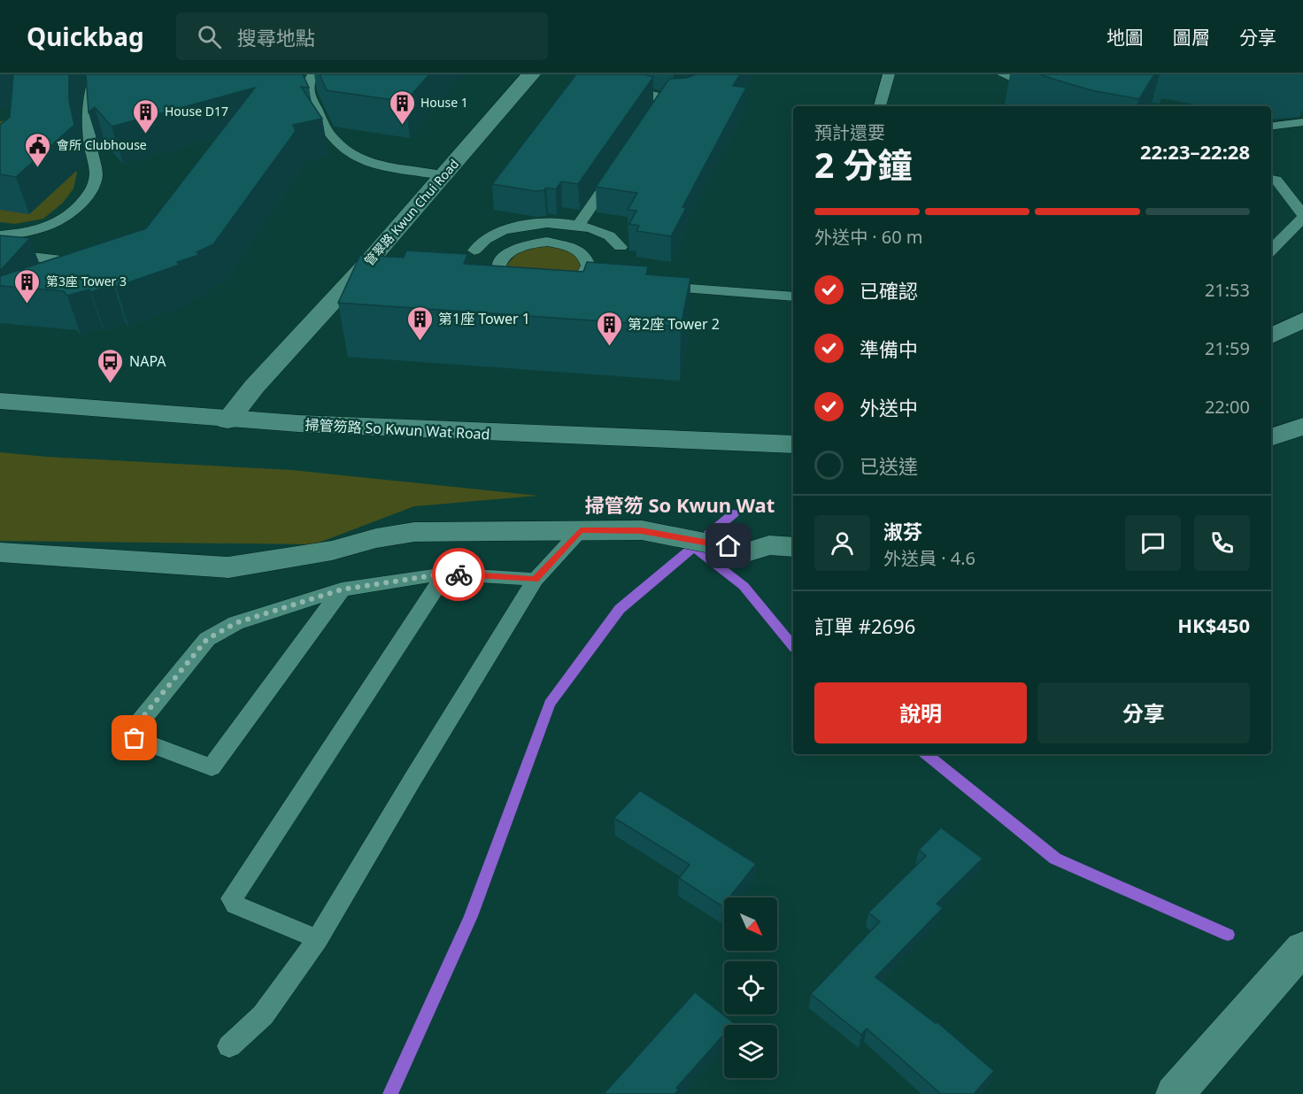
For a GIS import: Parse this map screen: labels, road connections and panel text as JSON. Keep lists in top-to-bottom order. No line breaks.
{"streets":{"street":["管翠路 Kwun Chui Road","掃管笏路 So Kwun Wat Road"]},"crossings":[["管翠路 Kwun Chui Road","掃管笏路 So Kwun Wat Road"]],"districts":["掃管笏 So Kwun Wat"],"places":{"building":["House 1","House D17","第3座 Tower 3","第1座 Tower 1","第2座 Tower 2"],"public building":["會所 Clubhouse"],"bus stop":["NAPA"]},"north":"bottom right","page":{"header":"Quickbag","search":"搜尋地點","nav":["地圖","圖層","分享"],"heading":["2 分鐘","預計還要","22:23–22:28"],"panel":["淑芬","外送員 · 4.6","訂單 #2696","HK$450"],"bar":"外送中 · 60 m","list":[["已確認","21:53"],["準備中","21:59"],["外送中","22:00"],"已送達"],"buttons":["說明","分享"]}}
